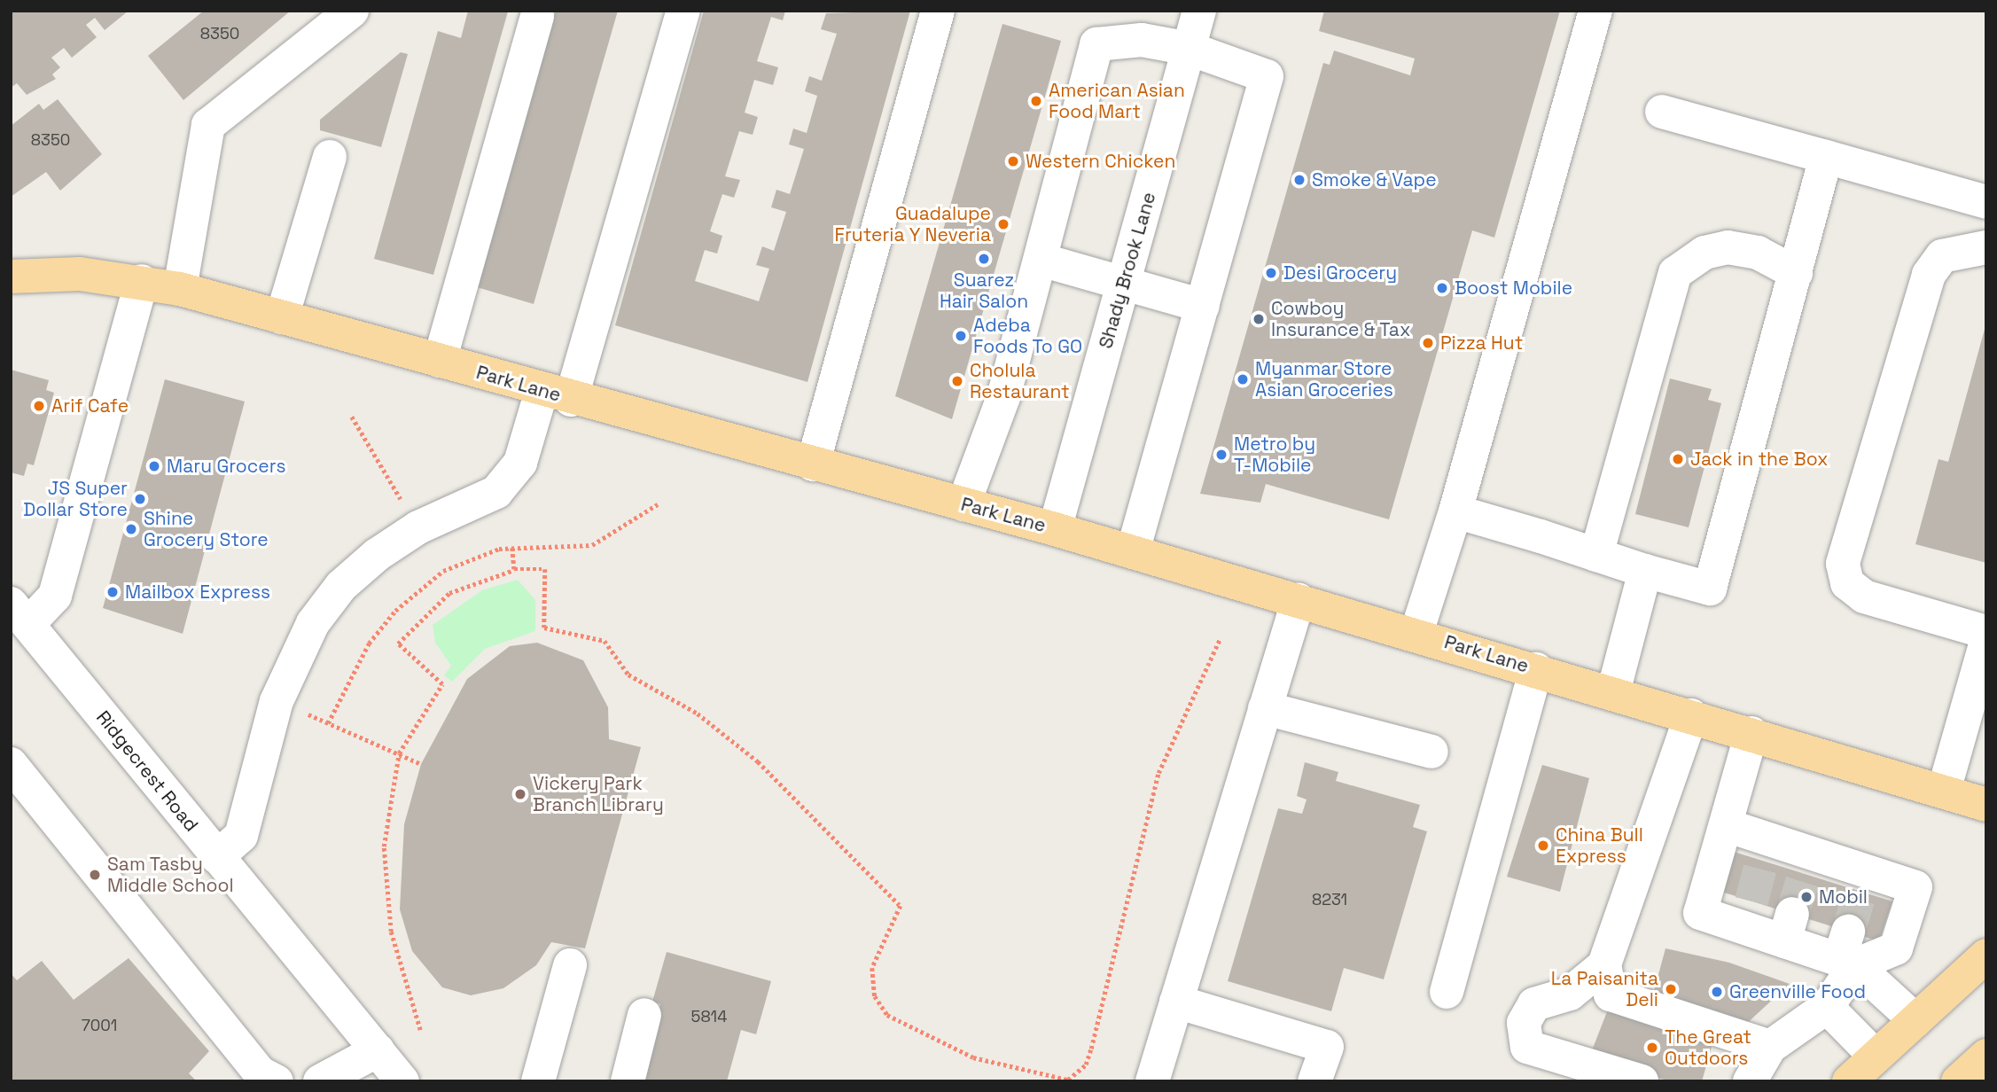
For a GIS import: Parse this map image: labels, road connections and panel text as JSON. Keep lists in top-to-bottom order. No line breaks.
{"streets":{"main road":["Park Lane"],"street":["Shady Brook Lane","Ridgecrest Road"]},"crossings":[["Shady Brook Lane","Park Lane"]],"places":["American Asian Food Mart","Western Chicken","Smoke & Vape","Guadalupe Fruteria Y Neveria","Suarez Hair Salon","Desi Grocery","Boost Mobile","Cowboy Insurance & Tax","Adeba Foods To GO","Pizza Hut","Myanmar Store Asian Groceries","Cholula Restaurant","Arif Cafe","Metro by T-Mobile","Jack in the Box","Maru Grocers","JS Super Dollar Store","Shine Grocery Store","Mailbox Express","Vickery Park Branch Library","China Bull Express","Sam Tasby Middle School","Mobil","La Paisanita Deli","Greenville Food","The Great Outdoors"],"house_numbers":["8350","8350","8231","5814","7001"]}
